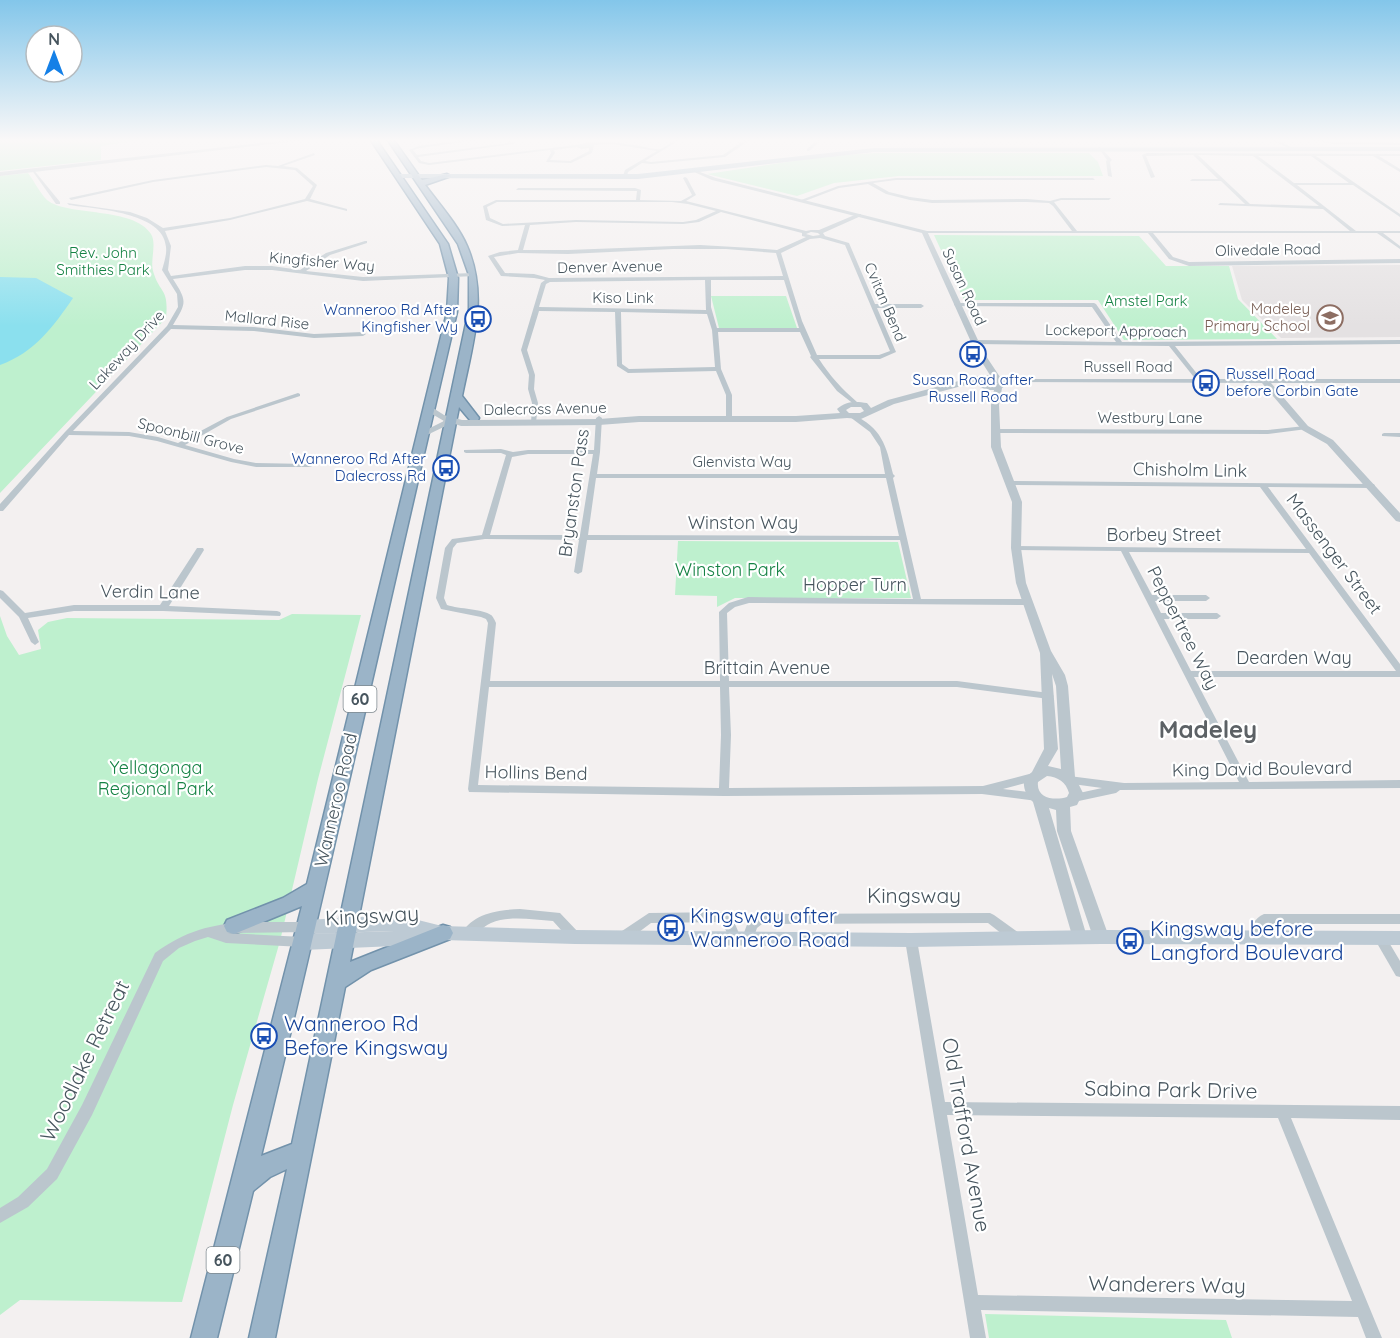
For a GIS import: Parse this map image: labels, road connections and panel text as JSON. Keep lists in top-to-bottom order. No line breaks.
{"streets":{"highway":["60","Wanneroo Road"],"main road":["Kingsway"],"street":["Olivedale Road","Kingfisher Way","Denver Avenue","Susan Road","Kiso Link","Cvitan Bend","Mallard Rise","Lockeport Approach","Lakeway Drive","Russell Road","Dalecross Avenue","Westbury Lane","Spoonbill Grove","Glenvista Way","Chisholm Link","Bryanston Pass","Winston Way","Borbey Street","Massenger Street","Hopper Turn","Verdin Lane","Peppertree Way","Dearden Way","Brittain Avenue","King David Boulevard","Hollins Bend","Woodlake Retreat","Sabina Park Drive","Old Trafford Avenue","Wanderers Way"]},"crossings":[["Kingfisher Way","Lakeway Drive"],["Kingfisher Way","Wanneroo Road"],["Denver Avenue","Kiso Link"],["Denver Avenue","Dalecross Avenue"],["Susan Road","Lockeport Approach"],["Susan Road","Russell Road"],["Mallard Rise","Lakeway Drive"],["Lakeway Drive","Spoonbill Grove"],["Dalecross Avenue","Bryanston Pass"],["Dalecross Avenue","Wanneroo Road"],["Glenvista Way","Bryanston Pass"],["Chisholm Link","Massenger Street"],["Bryanston Pass","Winston Way"],["Bryanston Pass","Hollins Bend"],["Winston Way","Hollins Bend"],["Borbey Street","Massenger Street"],["Borbey Street","Peppertree Way"],["Massenger Street","Dearden Way"],["Hopper Turn","Brittain Avenue"],["Peppertree Way","Dearden Way"],["Peppertree Way","King David Boulevard"],["Brittain Avenue","Hollins Bend"],["King David Boulevard","Hollins Bend"],["Wanneroo Road","Kingsway"],["Wanneroo Road","Woodlake Retreat"],["Kingsway","Woodlake Retreat"],["Kingsway","Old Trafford Avenue"],["Sabina Park Drive","Old Trafford Avenue"],["Old Trafford Avenue","Wanderers Way"]],"districts":["Madeley"],"parks":["Rev. John Smithies Park","Amstel Park","Winston Park","Yellagonga Regional Park"],"places":{"school or university":["Madeley Primary School"],"bus stop":["Wanneroo Rd After Kingfisher Wy","Susan Road after Russell Road","Russell Road before Corbin Gate","Wanneroo Rd After Dalecross Rd","Kingsway after Wanneroo Road","Kingsway before Langford Boulevard","Wanneroo Rd Before Kingsway"]},"north":"top"}
